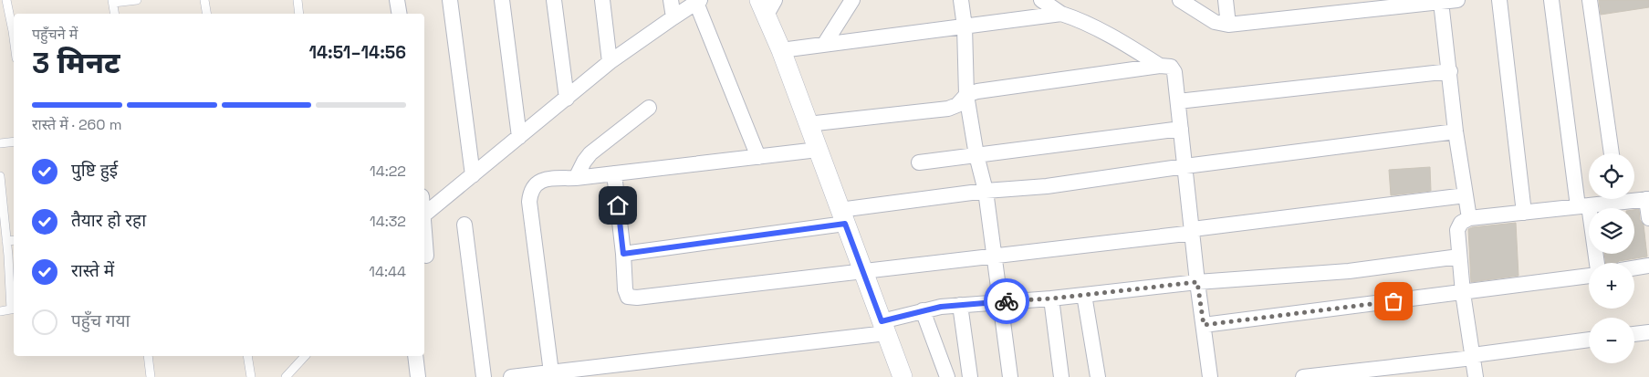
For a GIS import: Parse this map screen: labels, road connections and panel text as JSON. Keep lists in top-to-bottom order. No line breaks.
{"page":{"heading":["3 मिनट","पहुँचने में","14:51–14:56"],"bar":"रास्ते में · 260 m","list":[["पुष्टि हुई","14:22"],["तैयार हो रहा","14:32"],["रास्ते में","14:44"],"पहुँच गया"],"map_buttons":["+","−"]}}
